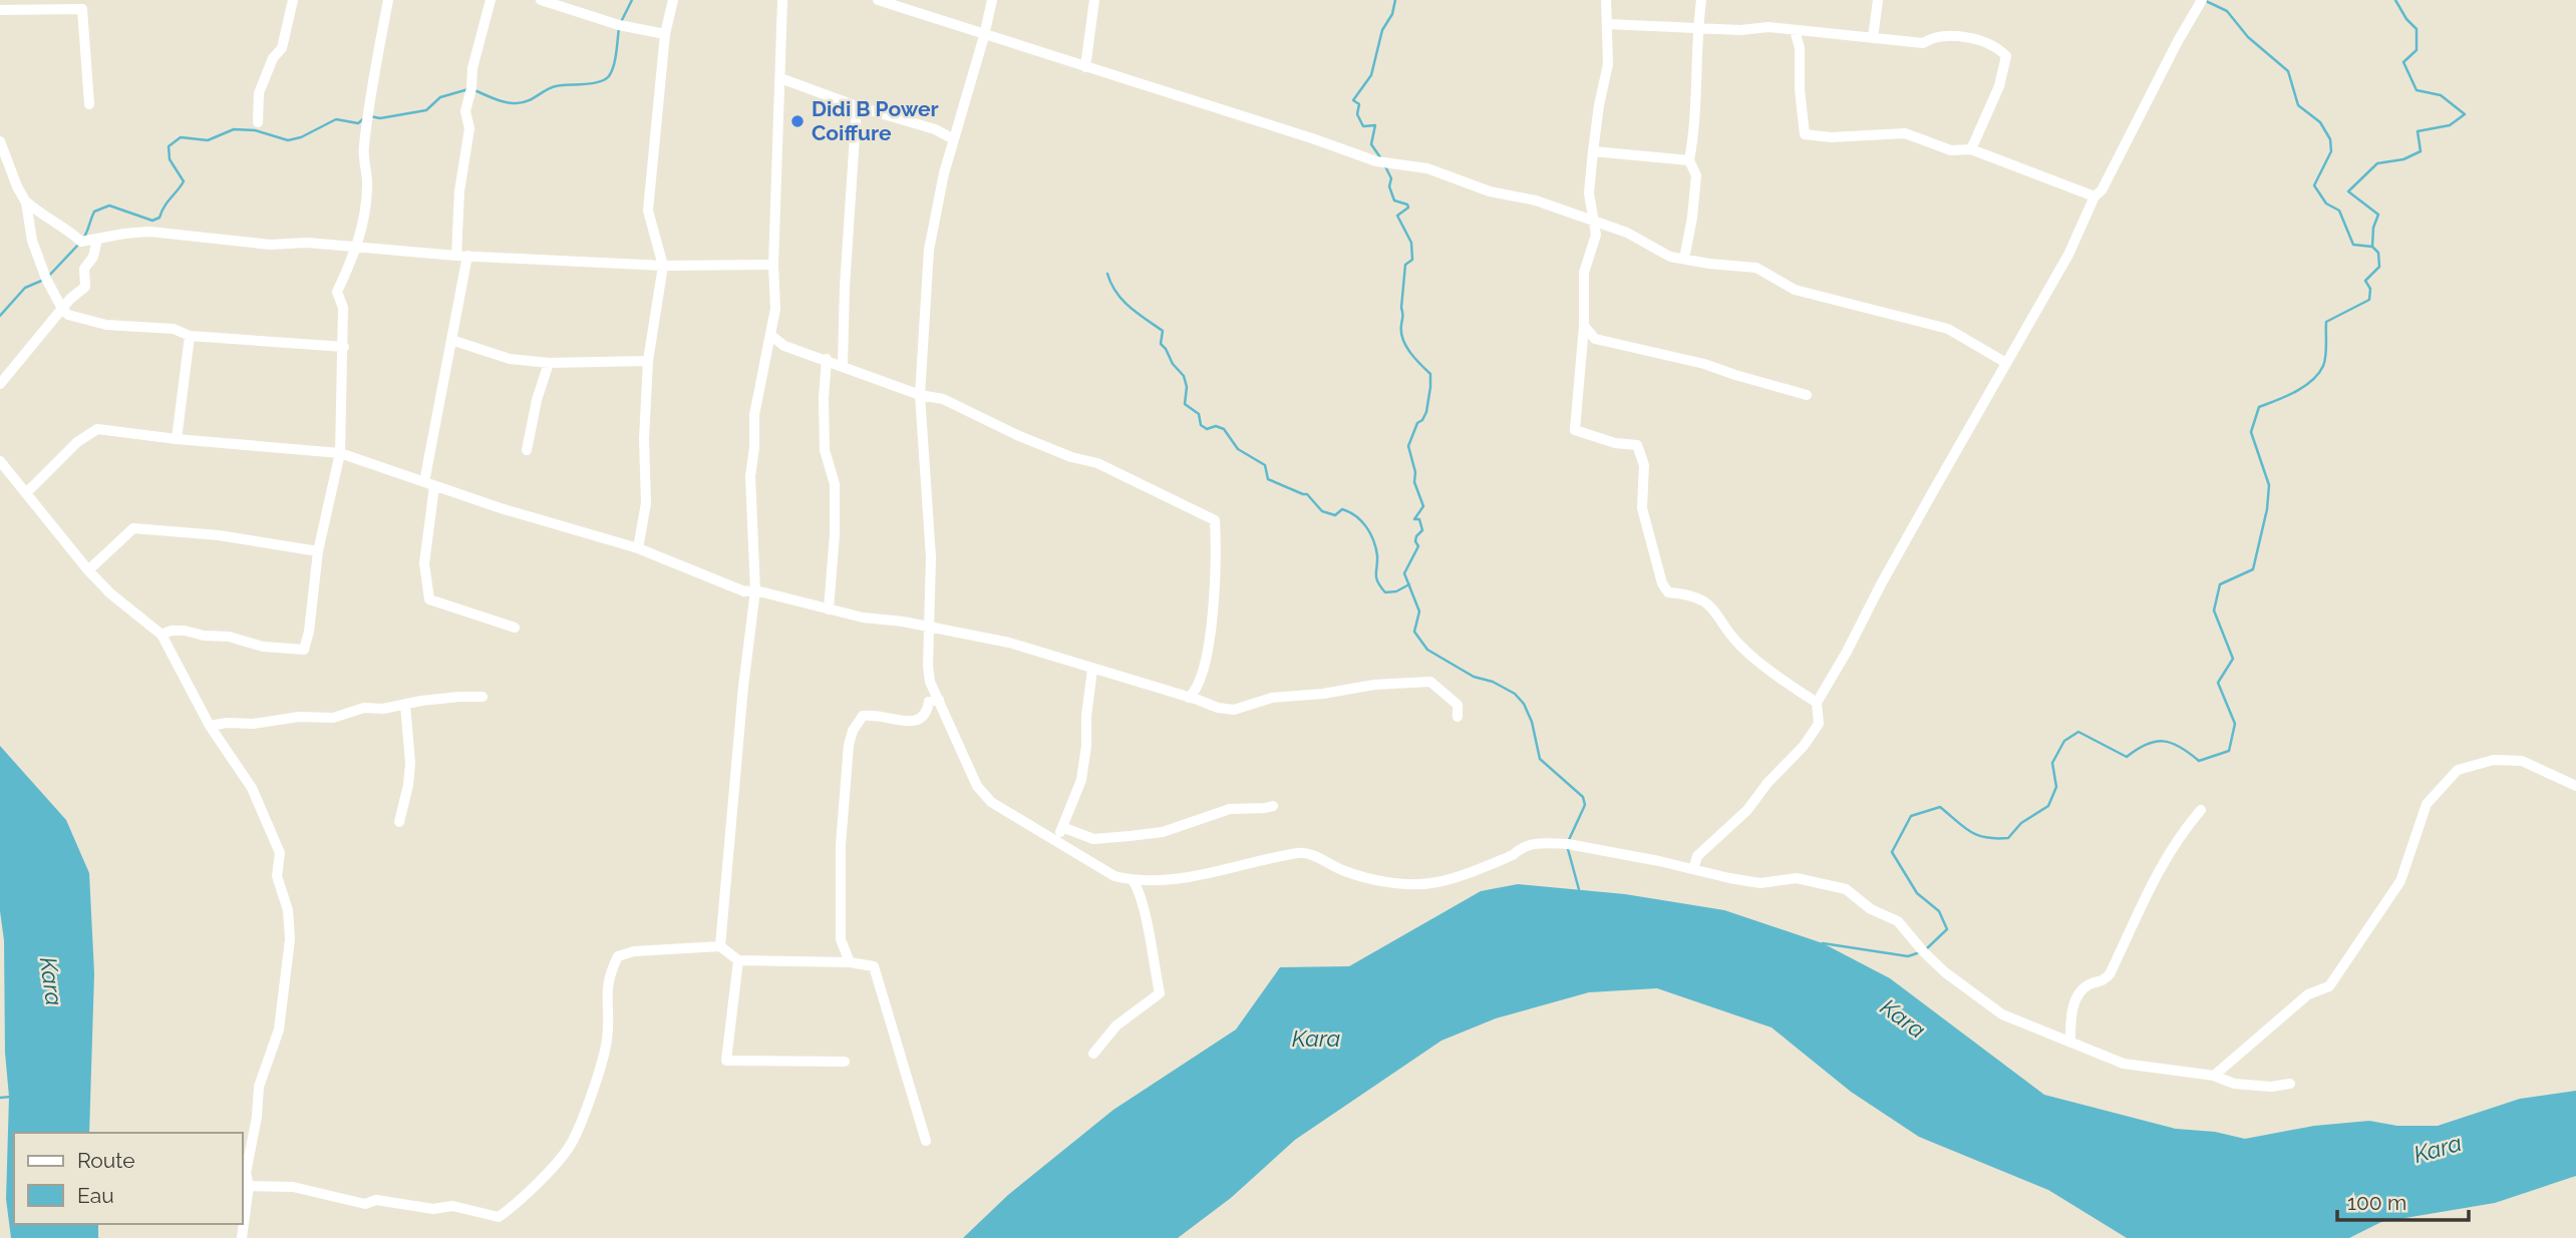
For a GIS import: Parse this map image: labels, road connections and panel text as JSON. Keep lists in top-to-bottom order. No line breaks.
{"water":["Kara"],"places":["Didi B Power Coiffure"],"legend":["Route","Eau"],"scale_bar":"100 m"}
